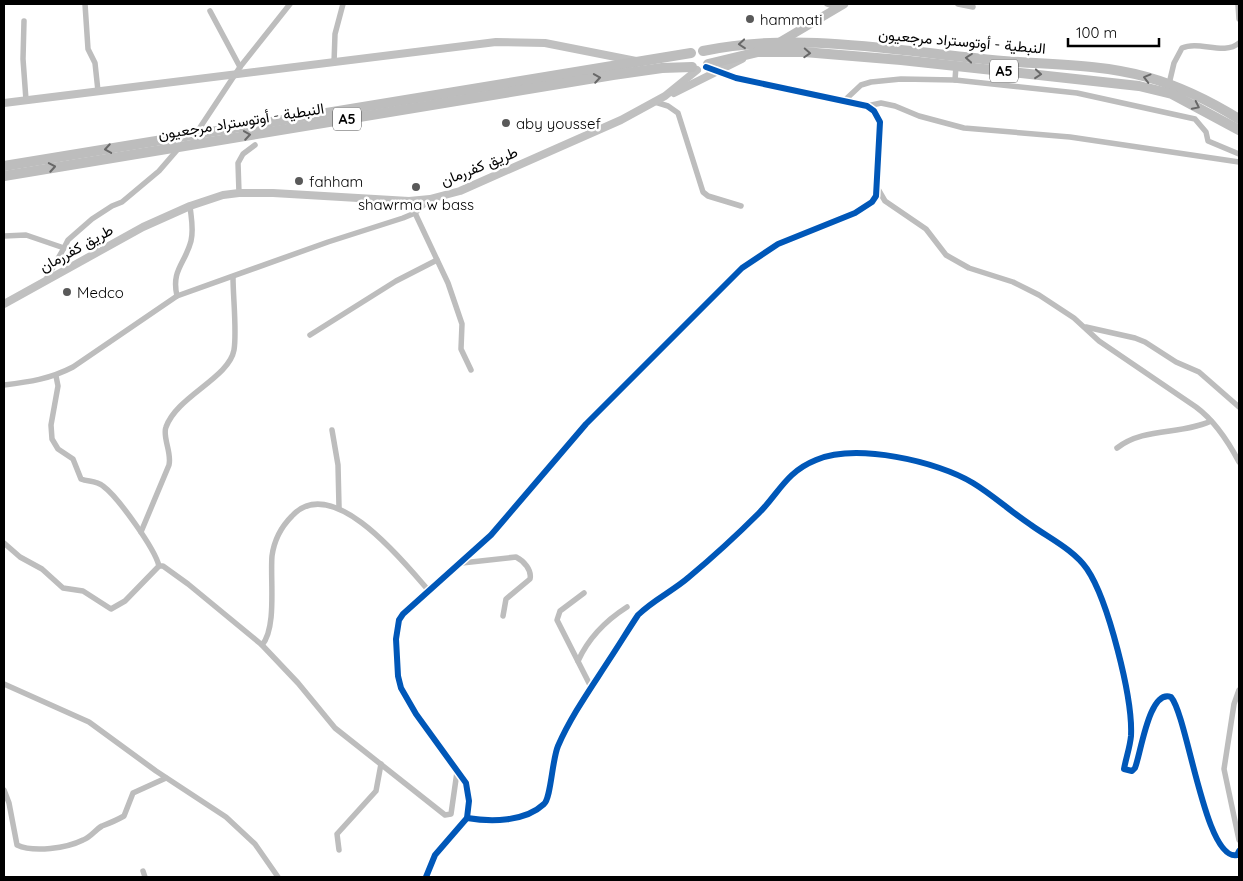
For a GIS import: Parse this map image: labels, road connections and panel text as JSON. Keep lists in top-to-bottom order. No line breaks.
{"streets":{"highway":["النبطية - أوتوستراد مرجعيون","A5"],"main road":["طريق كفررمان"]},"crossings":[["النبطية - أوتوستراد مرجعيون","A5"],["النبطية - أوتوستراد مرجعيون","طريق كفررمان"],["A5","طريق كفررمان"]],"places":["hammati","aby youssef","fahham","shawrma w bass","Medco"],"scale_bar":"100 m"}
